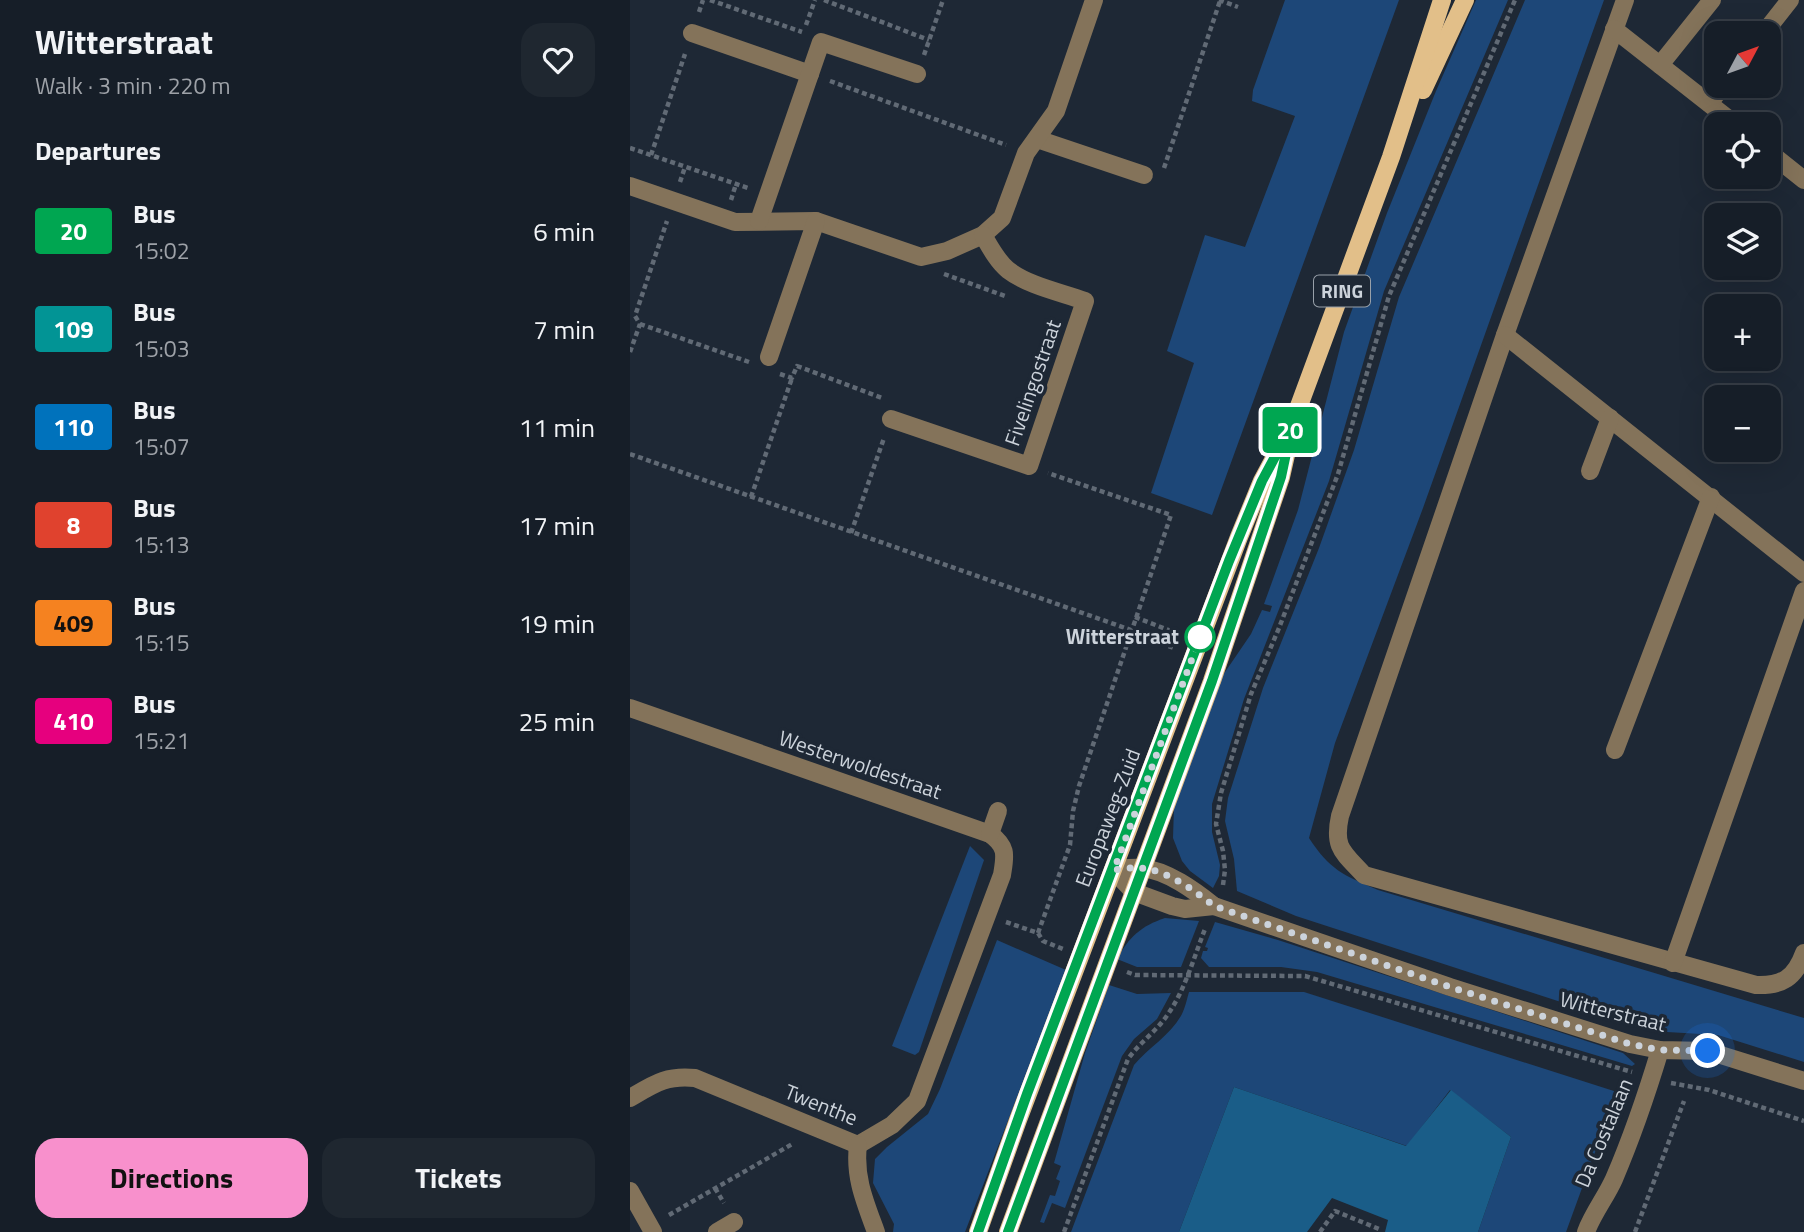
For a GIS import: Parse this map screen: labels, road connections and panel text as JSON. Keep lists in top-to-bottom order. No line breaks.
{"streets":{"main road":["RING","Europaweg-Zuid"],"street":["Fivelingostraat","Westerwoldestraat","Witterstraat","Twenthe","Da Costalaan"]},"crossings":[["Europaweg-Zuid","Witterstraat"],["Witterstraat","Da Costalaan"]],"places":["Witterstraat"],"lines":["bus line 20"],"north":"top right","page":{"heading":[["Witterstraat","Walk · 3 min · 220 m"],"Departures"],"on_map":"20","map_buttons":["+","−"],"list":[{"mark":"20","name":"Bus","note":"15:02","value":"6 min"},{"mark":"109","name":"Bus","note":"15:03","value":"7 min"},{"mark":"110","name":"Bus","note":"15:07","value":"11 min"},{"mark":"8","name":"Bus","note":"15:13","value":"17 min"},{"mark":"409","name":"Bus","note":"15:15","value":"19 min"},{"mark":"410","name":"Bus","note":"15:21","value":"25 min"}],"buttons":["Directions","Tickets"]}}
